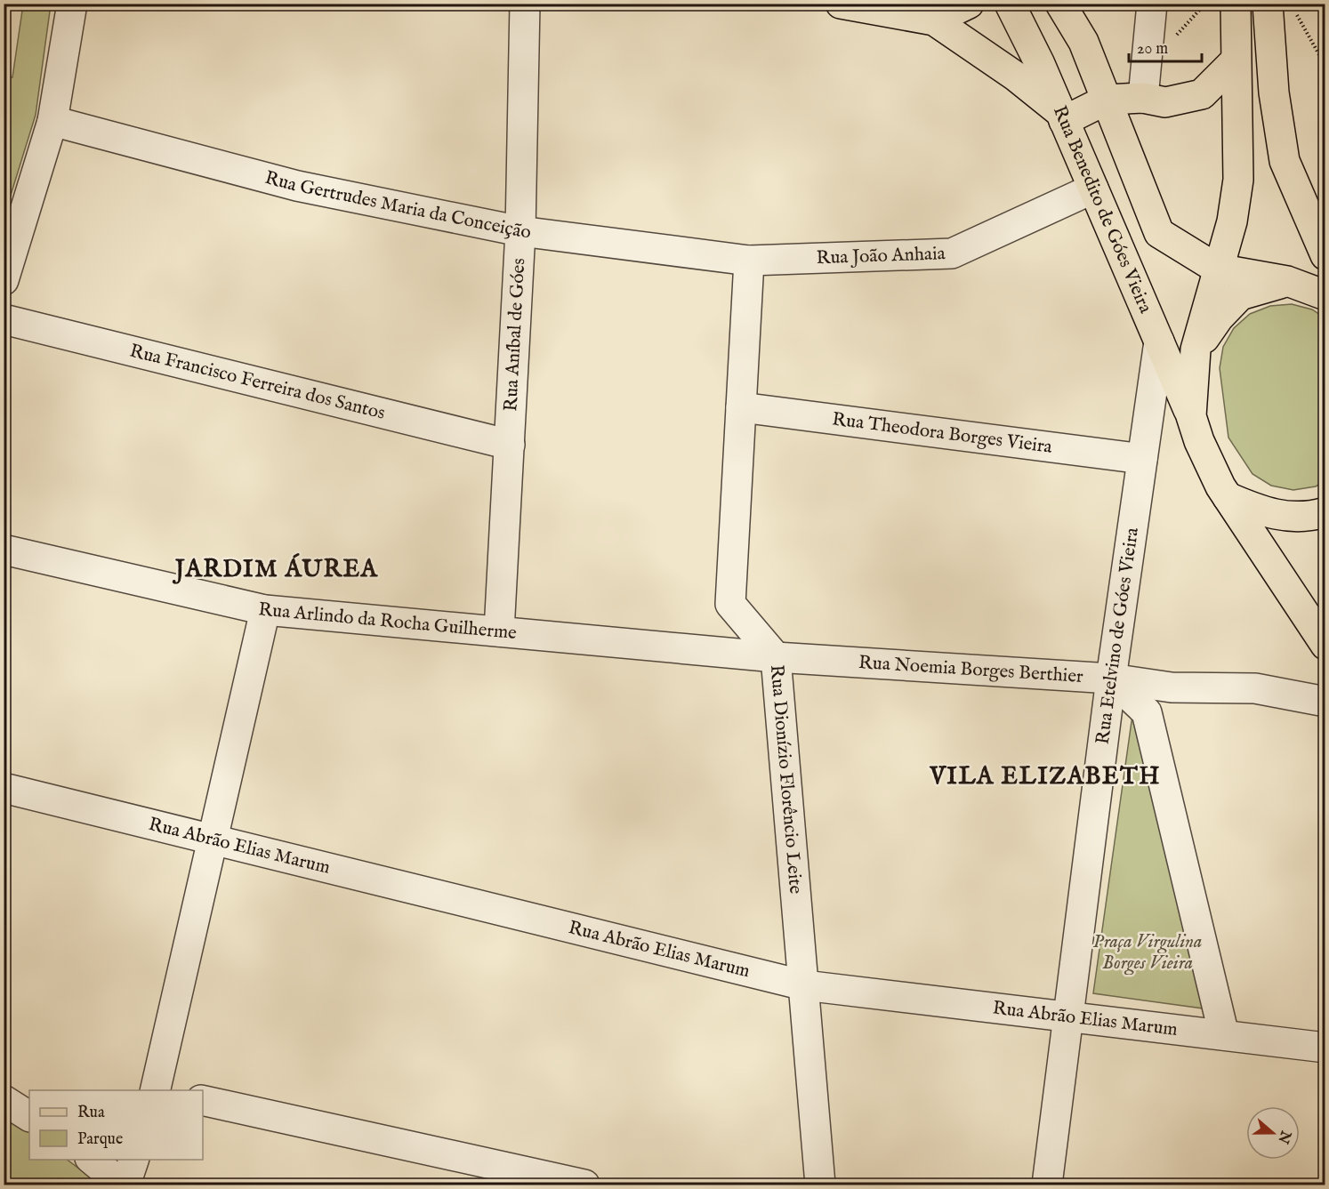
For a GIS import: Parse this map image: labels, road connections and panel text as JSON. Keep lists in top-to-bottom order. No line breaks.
{"streets":{"main road":["Rua Benedito de Góes Vieira"],"street":["Rua Gertrudes Maria da Conceição","Rua João Anhaia","Rua Aníbal de Góes","Rua Francisco Ferreira dos Santos","Rua Theodora Borges Vieira","Rua Arlindo da Rocha Guilherme","Rua Etelvino de Góes Vieira","Rua Noemia Borges Berthier","Rua Dionízio Florêncio Leite","Rua Abrão Elias Marum"]},"crossings":[["Rua Gertrudes Maria da Conceição","Rua João Anhaia"],["Rua Gertrudes Maria da Conceição","Rua Aníbal de Góes"],["Rua Gertrudes Maria da Conceição","Rua Dionízio Florêncio Leite"],["Rua Benedito de Góes Vieira","Rua João Anhaia"],["Rua Benedito de Góes Vieira","Rua Etelvino de Góes Vieira"],["Rua João Anhaia","Rua Dionízio Florêncio Leite"],["Rua Aníbal de Góes","Rua Francisco Ferreira dos Santos"],["Rua Aníbal de Góes","Rua Arlindo da Rocha Guilherme"],["Rua Theodora Borges Vieira","Rua Etelvino de Góes Vieira"],["Rua Theodora Borges Vieira","Rua Dionízio Florêncio Leite"],["Rua Arlindo da Rocha Guilherme","Rua Noemia Borges Berthier"],["Rua Arlindo da Rocha Guilherme","Rua Dionízio Florêncio Leite"],["Rua Etelvino de Góes Vieira","Rua Noemia Borges Berthier"],["Rua Etelvino de Góes Vieira","Rua Abrão Elias Marum"],["Rua Noemia Borges Berthier","Rua Dionízio Florêncio Leite"],["Rua Dionízio Florêncio Leite","Rua Abrão Elias Marum"]],"districts":["JARDIM ÁUREA","VILA ELIZABETH"],"parks":["Praça Virgulina Borges Vieira"],"legend":["Rua","Parque"],"scale_bar":"20 m","north":"right"}
